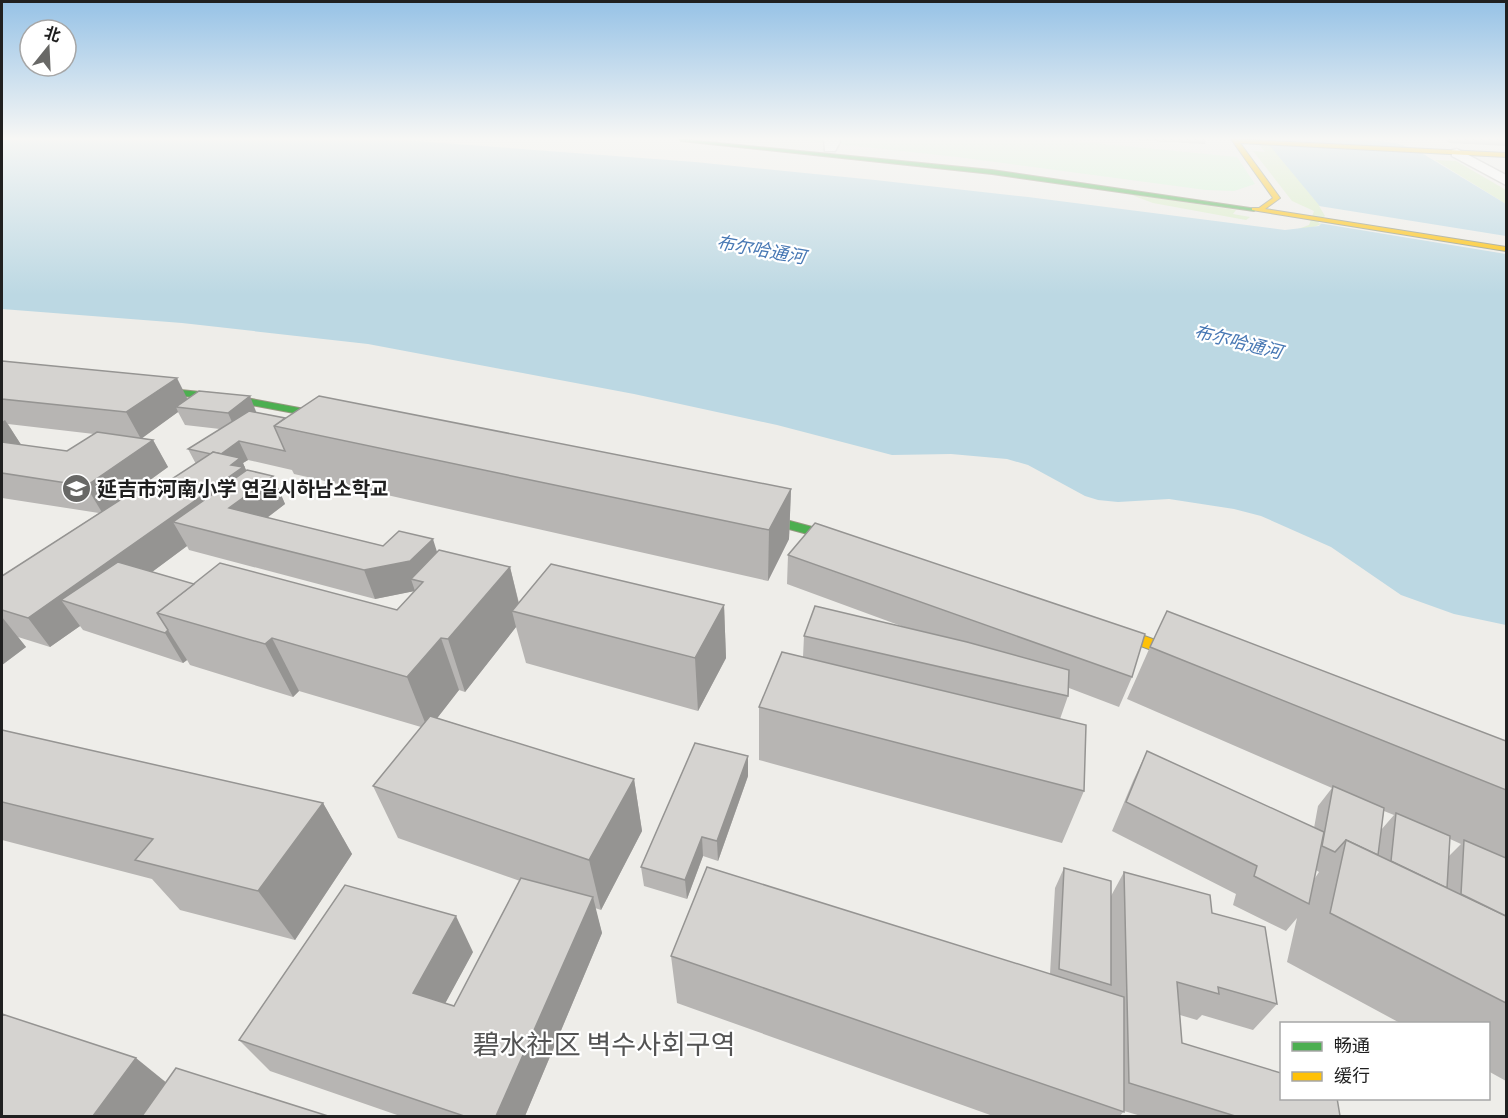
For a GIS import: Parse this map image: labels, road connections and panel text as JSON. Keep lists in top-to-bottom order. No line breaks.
{"districts":["碧水社区 벽수사회구역"],"water":["布尔哈通河"],"places":{"school or university":["延吉市河南小学 연길시하남소학교"]},"legend":["畅通","缓行"],"north":"top"}
